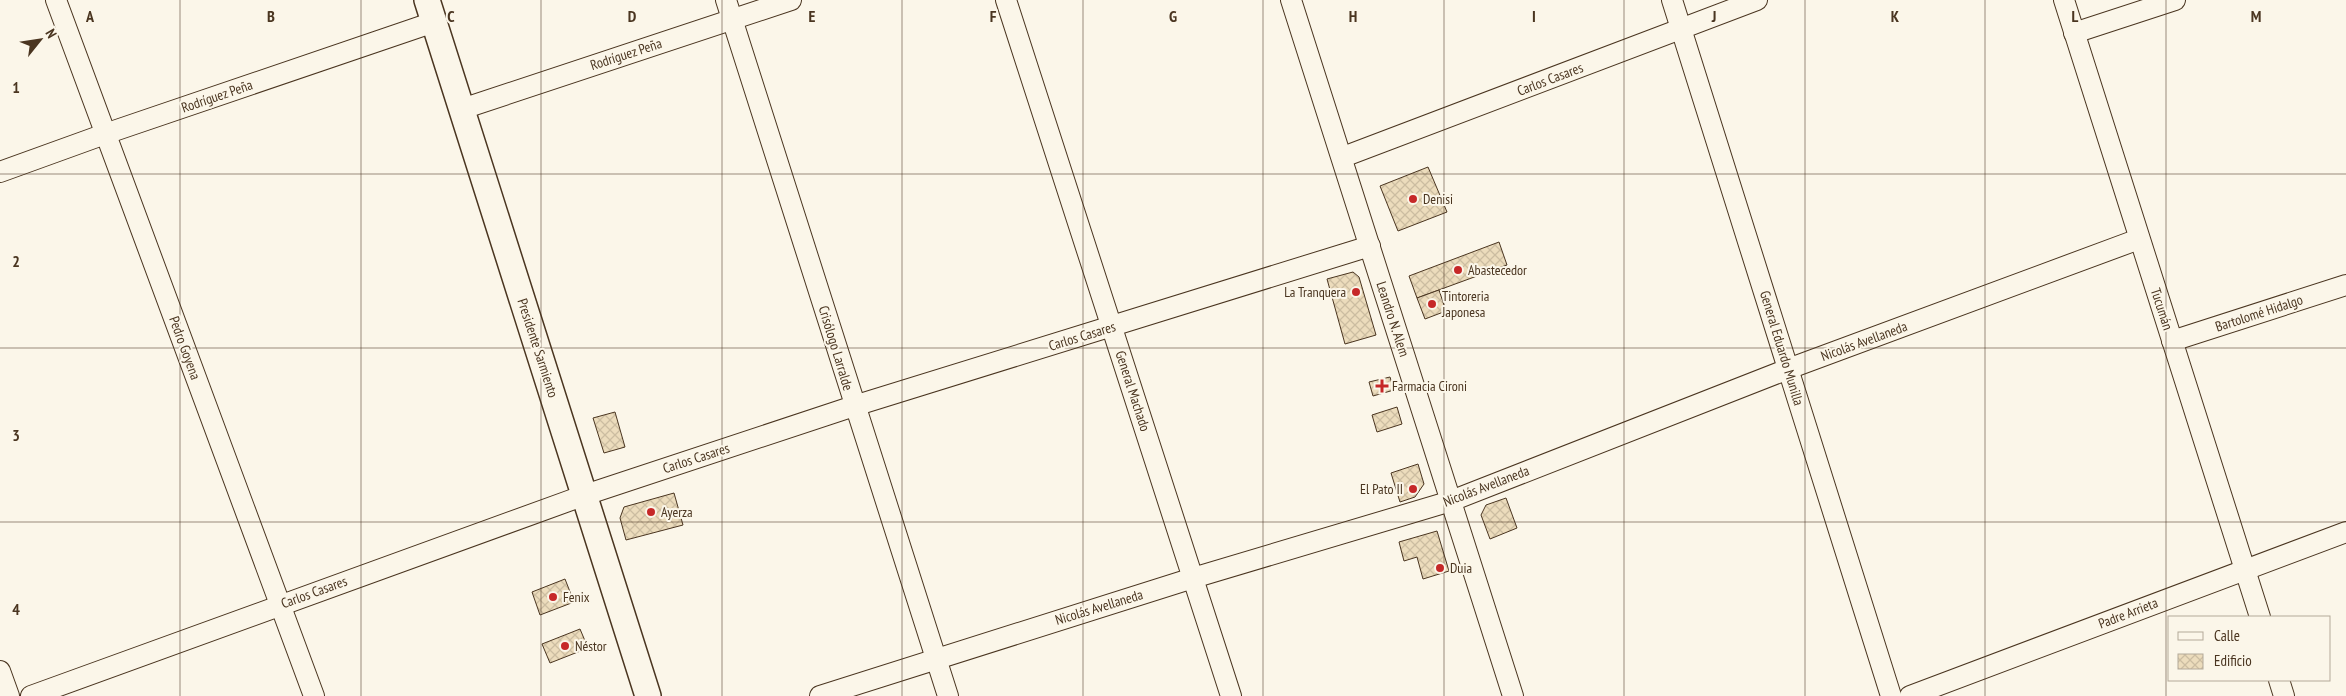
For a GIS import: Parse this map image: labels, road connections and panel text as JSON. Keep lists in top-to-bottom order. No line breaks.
{"streets":{"main road":["Presidente Sarmiento"],"street":["Rodríguez Peña","Carlos Casares","Tucumán","Bartolomé Hidalgo","Leandro N. Alem","Nicolás Avellaneda","Pedro Goyena","Crisólogo Larralde","General Eduardo Munilla","General Machado","Padre Arrieta"]},"crossings":[["Rodríguez Peña","Pedro Goyena"],["Rodríguez Peña","Presidente Sarmiento"],["Rodríguez Peña","Crisólogo Larralde"],["Carlos Casares","Leandro N. Alem"],["Carlos Casares","Pedro Goyena"],["Carlos Casares","Presidente Sarmiento"],["Carlos Casares","Crisólogo Larralde"],["Carlos Casares","General Eduardo Munilla"],["Carlos Casares","General Machado"],["Tucumán","Bartolomé Hidalgo"],["Tucumán","Nicolás Avellaneda"],["Tucumán","Padre Arrieta"],["Leandro N. Alem","Nicolás Avellaneda"],["Nicolás Avellaneda","Crisólogo Larralde"],["Nicolás Avellaneda","General Eduardo Munilla"],["Nicolás Avellaneda","General Machado"]],"places":{"other":["Denisi","Abastecedor","La Tranquera","Tintoreria Japonesa","El Pato II","Ayerza","Duia","Fenix","Néstor"],"health":["Farmacia Cironi"]},"legend":["Calle","Edificio"],"north":"top right","grid":{"columns":["A","B","C","D","E","F","G","H","I","J","K","L","M"],"rows":["1","2","3","4"]}}
